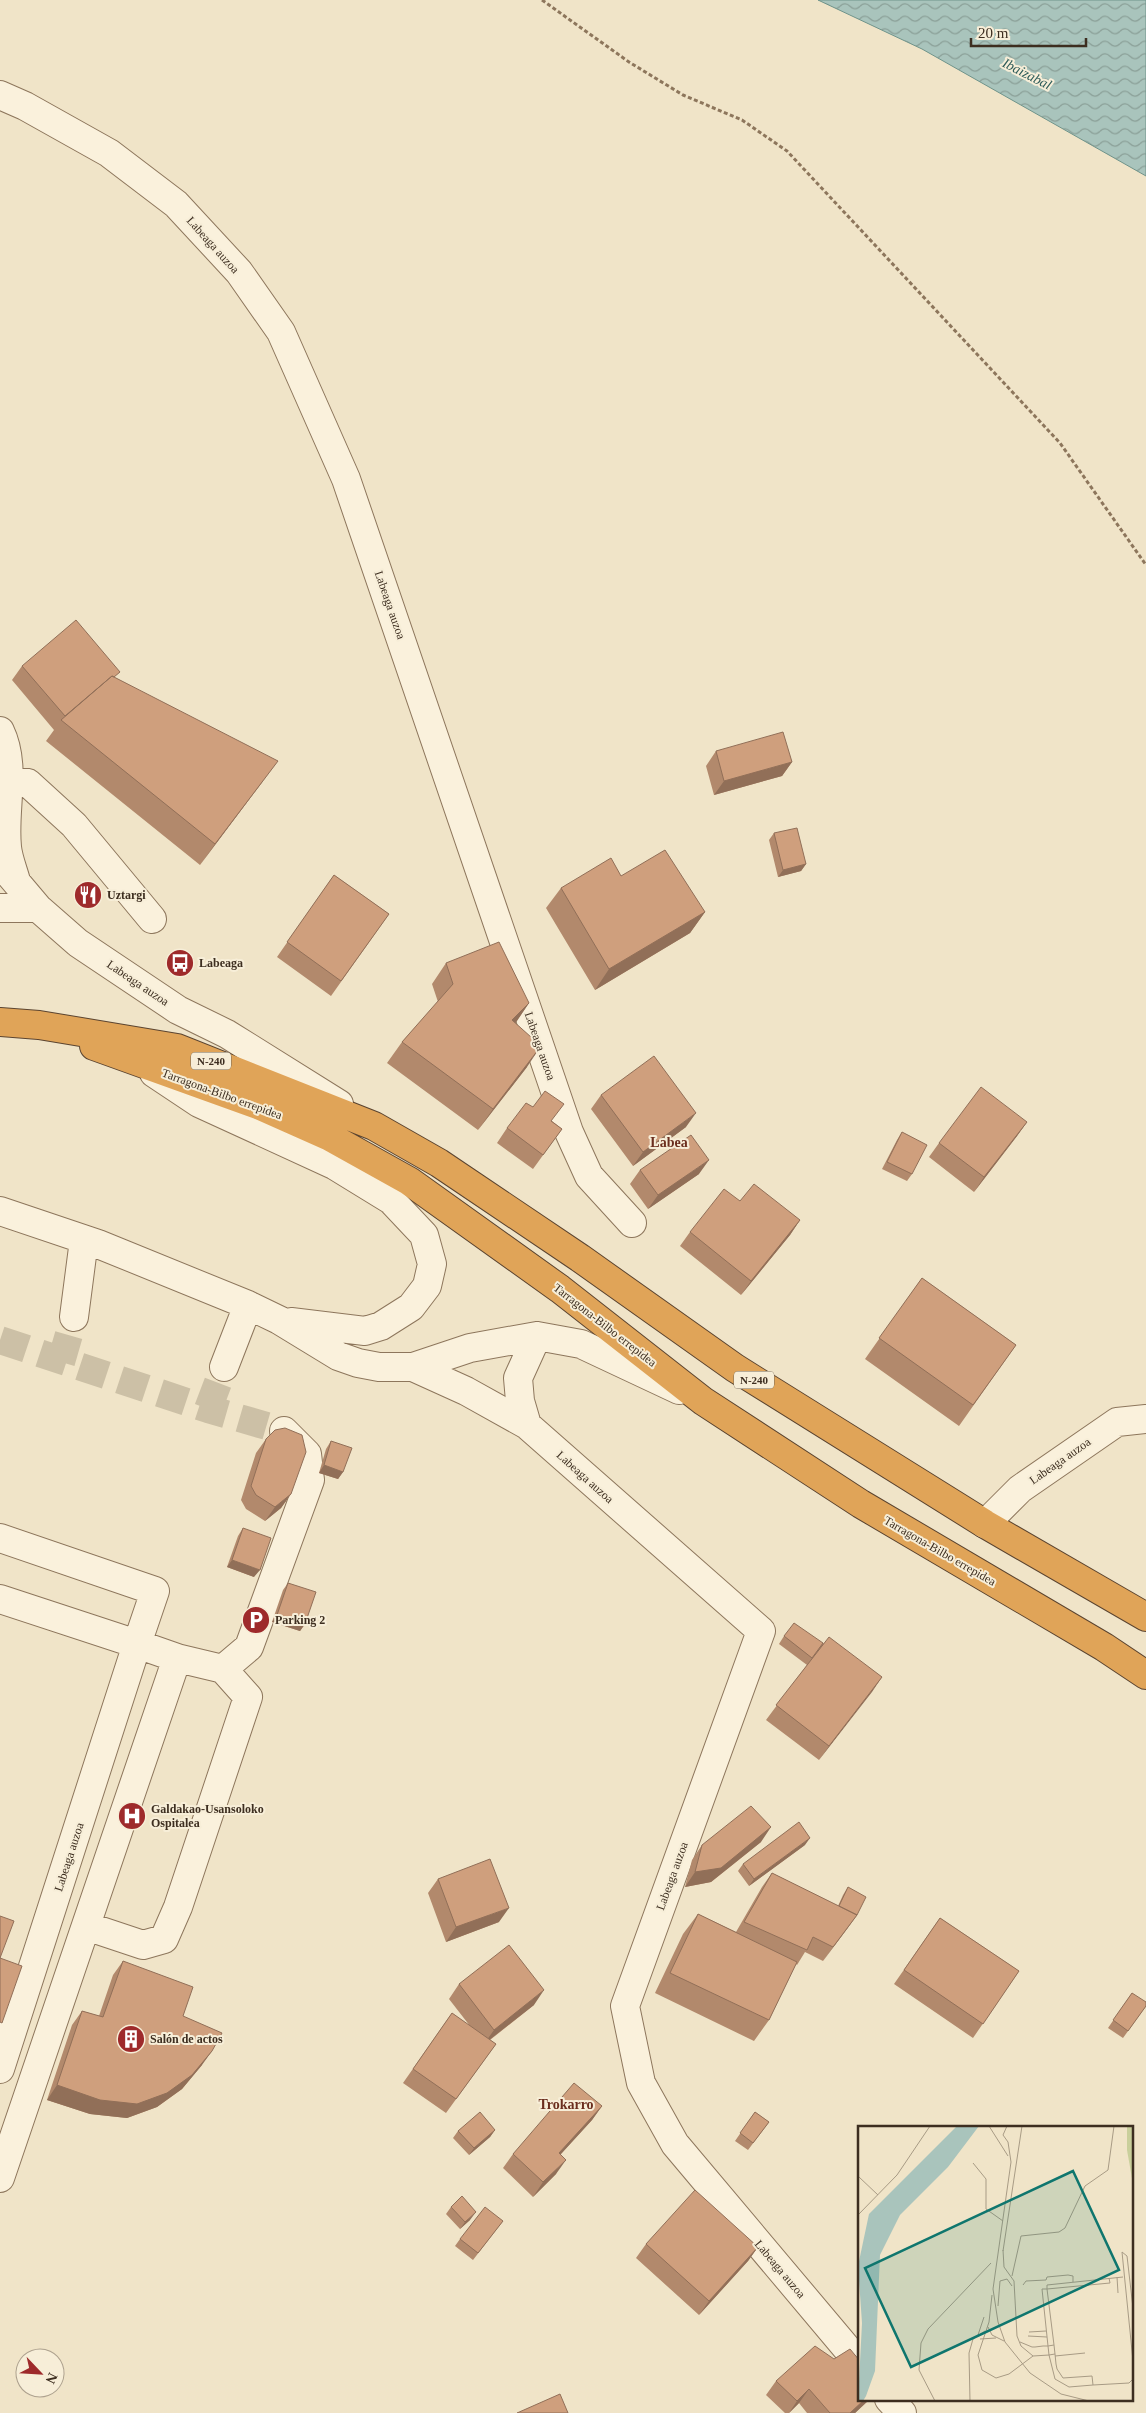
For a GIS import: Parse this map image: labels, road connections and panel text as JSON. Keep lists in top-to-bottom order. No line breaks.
{"streets":{"highway":["N-240","Tarragona-Bilbo errepidea"],"street":["Labeaga auzoa"]},"crossings":[["Labeaga auzoa","Tarragona-Bilbo errepidea"]],"districts":["Labea","Trokarro"],"water":["Ibaizabal"],"places":{"restaurant":["Uztargi"],"bus stop":["Labeaga"],"parking":["Parking 2"],"hospital":["Galdakao-Usansoloko Ospitalea"],"building":["Salón de actos"]},"scale_bar":"20 m","north":"bottom right"}
